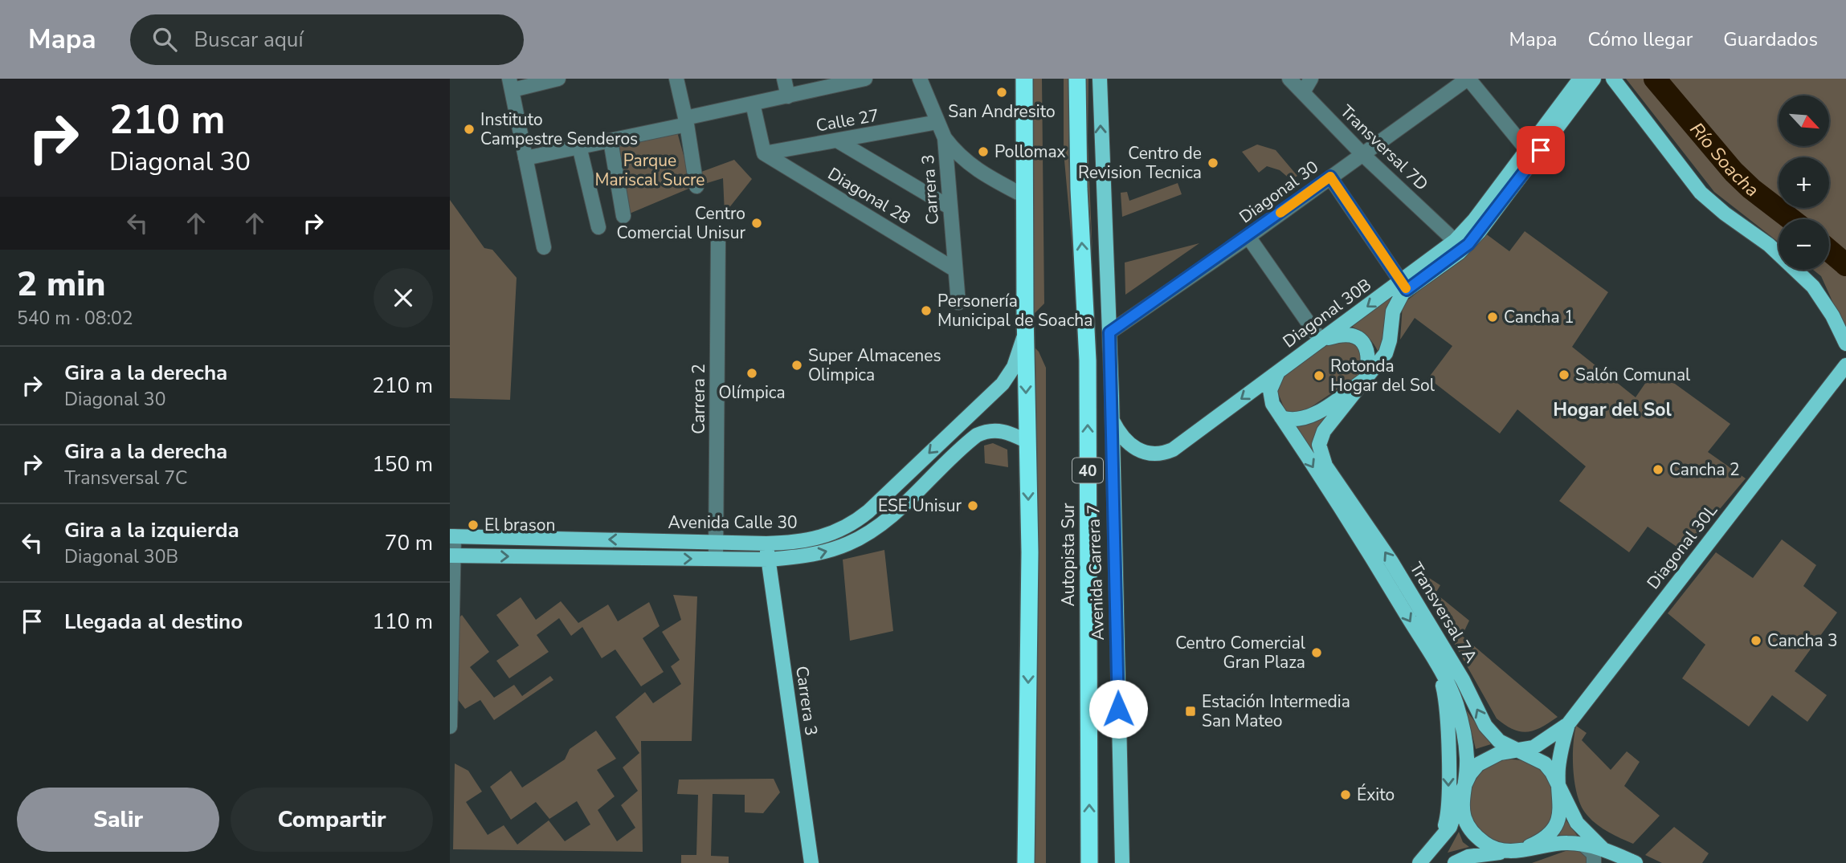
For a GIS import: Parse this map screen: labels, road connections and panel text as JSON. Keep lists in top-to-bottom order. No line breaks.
{"streets":{"highway":["40","Autopista Sur"],"main road":["Carrera 3","Diagonal 30B","Avenida Calle 30","Diagonal 30L","Avenida Carrera 7","Transversal 7A"],"street":["Calle 27","Transversal 7D","Diagonal 30","Diagonal 28","Carrera 2"]},"crossings":[["Calle 27","Carrera 3"],["Calle 27","Diagonal 28"],["Transversal 7D","Diagonal 30"],["Transversal 7D","Diagonal 30B"],["Carrera 3","Diagonal 28"],["Carrera 3","Avenida Calle 30"],["Diagonal 30","Avenida Carrera 7"],["Diagonal 30B","Avenida Carrera 7"],["Diagonal 30B","Transversal 7A"],["Carrera 2","Avenida Calle 30"]],"districts":["Hogar del Sol"],"water":["Río Soacha"],"parks":["Parque Mariscal Sucre"],"places":{"other":["San Andresito","Instituto Campestre Senderos","Pollomax","Centro de Revision Tecnica","Centro Comercial Unisur","Personería Municipal de Soacha","Cancha 1","Super Almacenes Olimpica","Olímpica","Salón Comunal","Rotonda Hogar del Sol","Cancha 2","ESE Unisur","El brason","Cancha 3","Centro Comercial Gran Plaza","Éxito"],"transit":["Estación Intermedia San Mateo"]},"north":"bottom right","page":{"header":"Mapa","search":"Buscar aquí","nav":["Mapa","Cómo llegar","Guardados"],"turn":["210 m","Diagonal 30"],"map_buttons":["+","−"],"heading":["2 min","540 m · 08:02"],"list":[{"name":"Gira a la derecha","note":"Diagonal 30","value":"210 m"},{"name":"Gira a la derecha","note":"Transversal 7C","value":"150 m"},{"name":"Gira a la izquierda","note":"Diagonal 30B","value":"70 m"},{"name":"Llegada al destino","value":"110 m"}],"buttons":["Salir","Compartir"]}}
